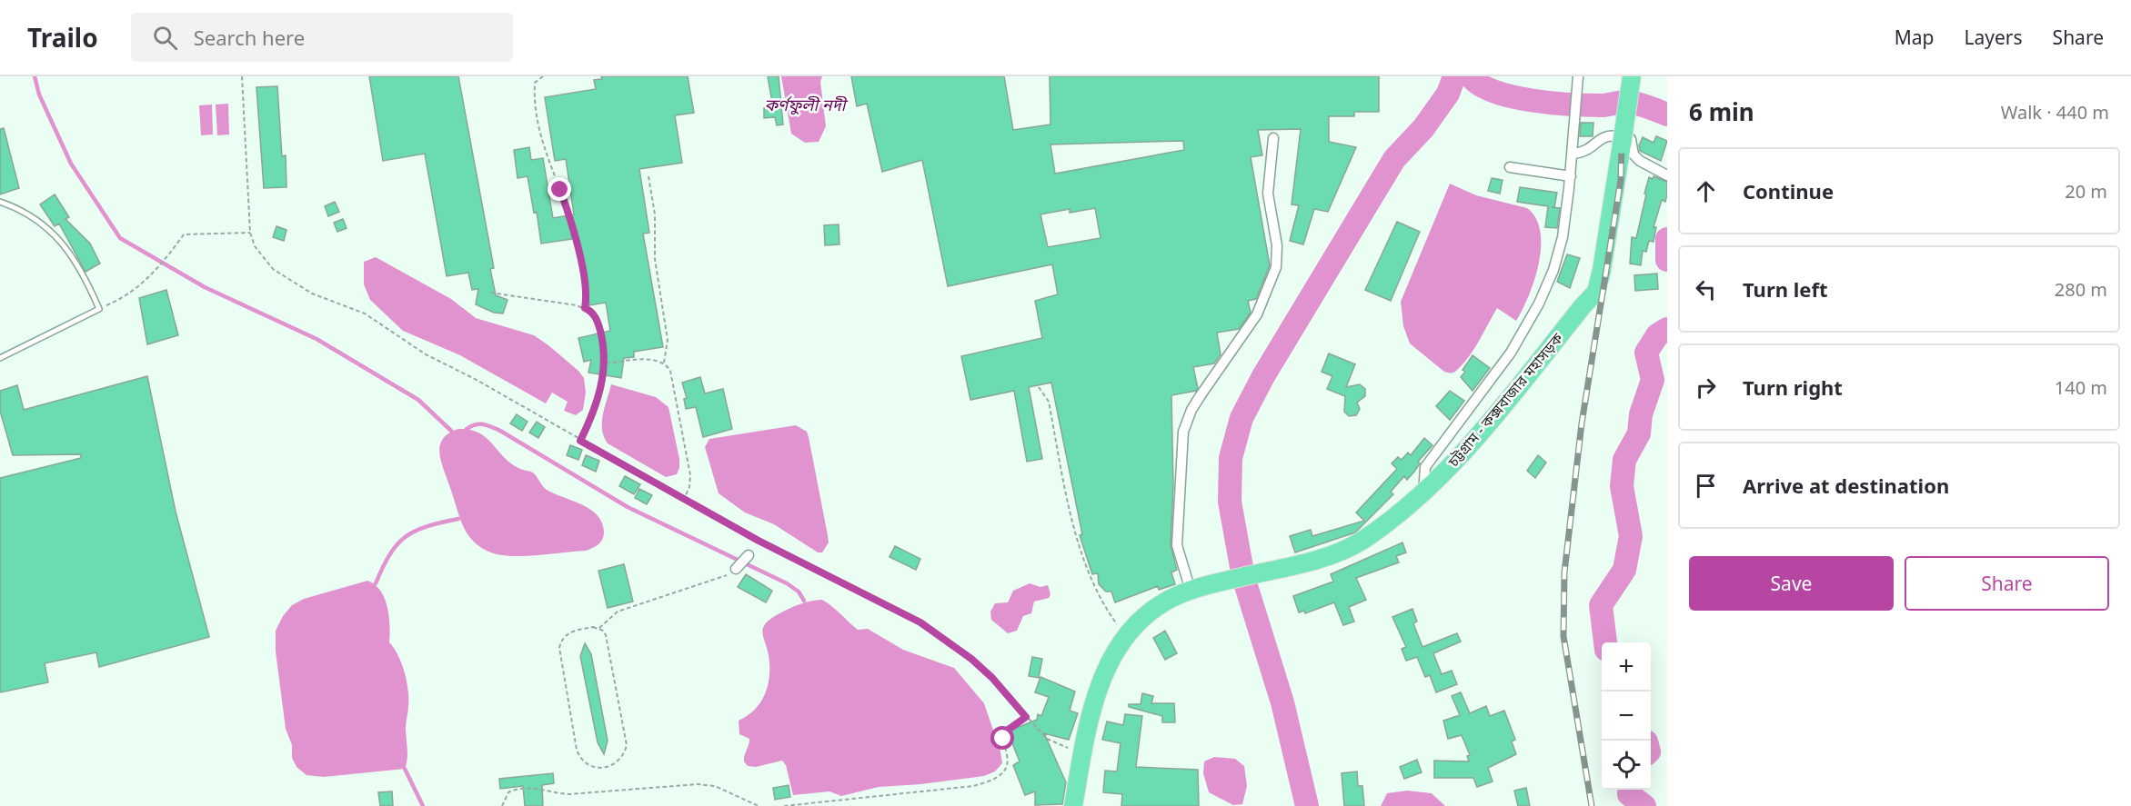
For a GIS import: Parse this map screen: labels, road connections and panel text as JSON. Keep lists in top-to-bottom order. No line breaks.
{"streets":{"highway":["চট্টগ্রাম - কক্সবাজার মহাসড়ক"]},"water":["কর্ণফুলী নদী"],"page":{"header":"Trailo","search":"Search here","nav":["Map","Layers","Share"],"heading":["6 min","Walk · 440 m"],"list":[["Continue","20 m"],["Turn left","280 m"],["Turn right","140 m"],"Arrive at destination"],"buttons":["Save","Share"],"map_buttons":["+","−"]}}
